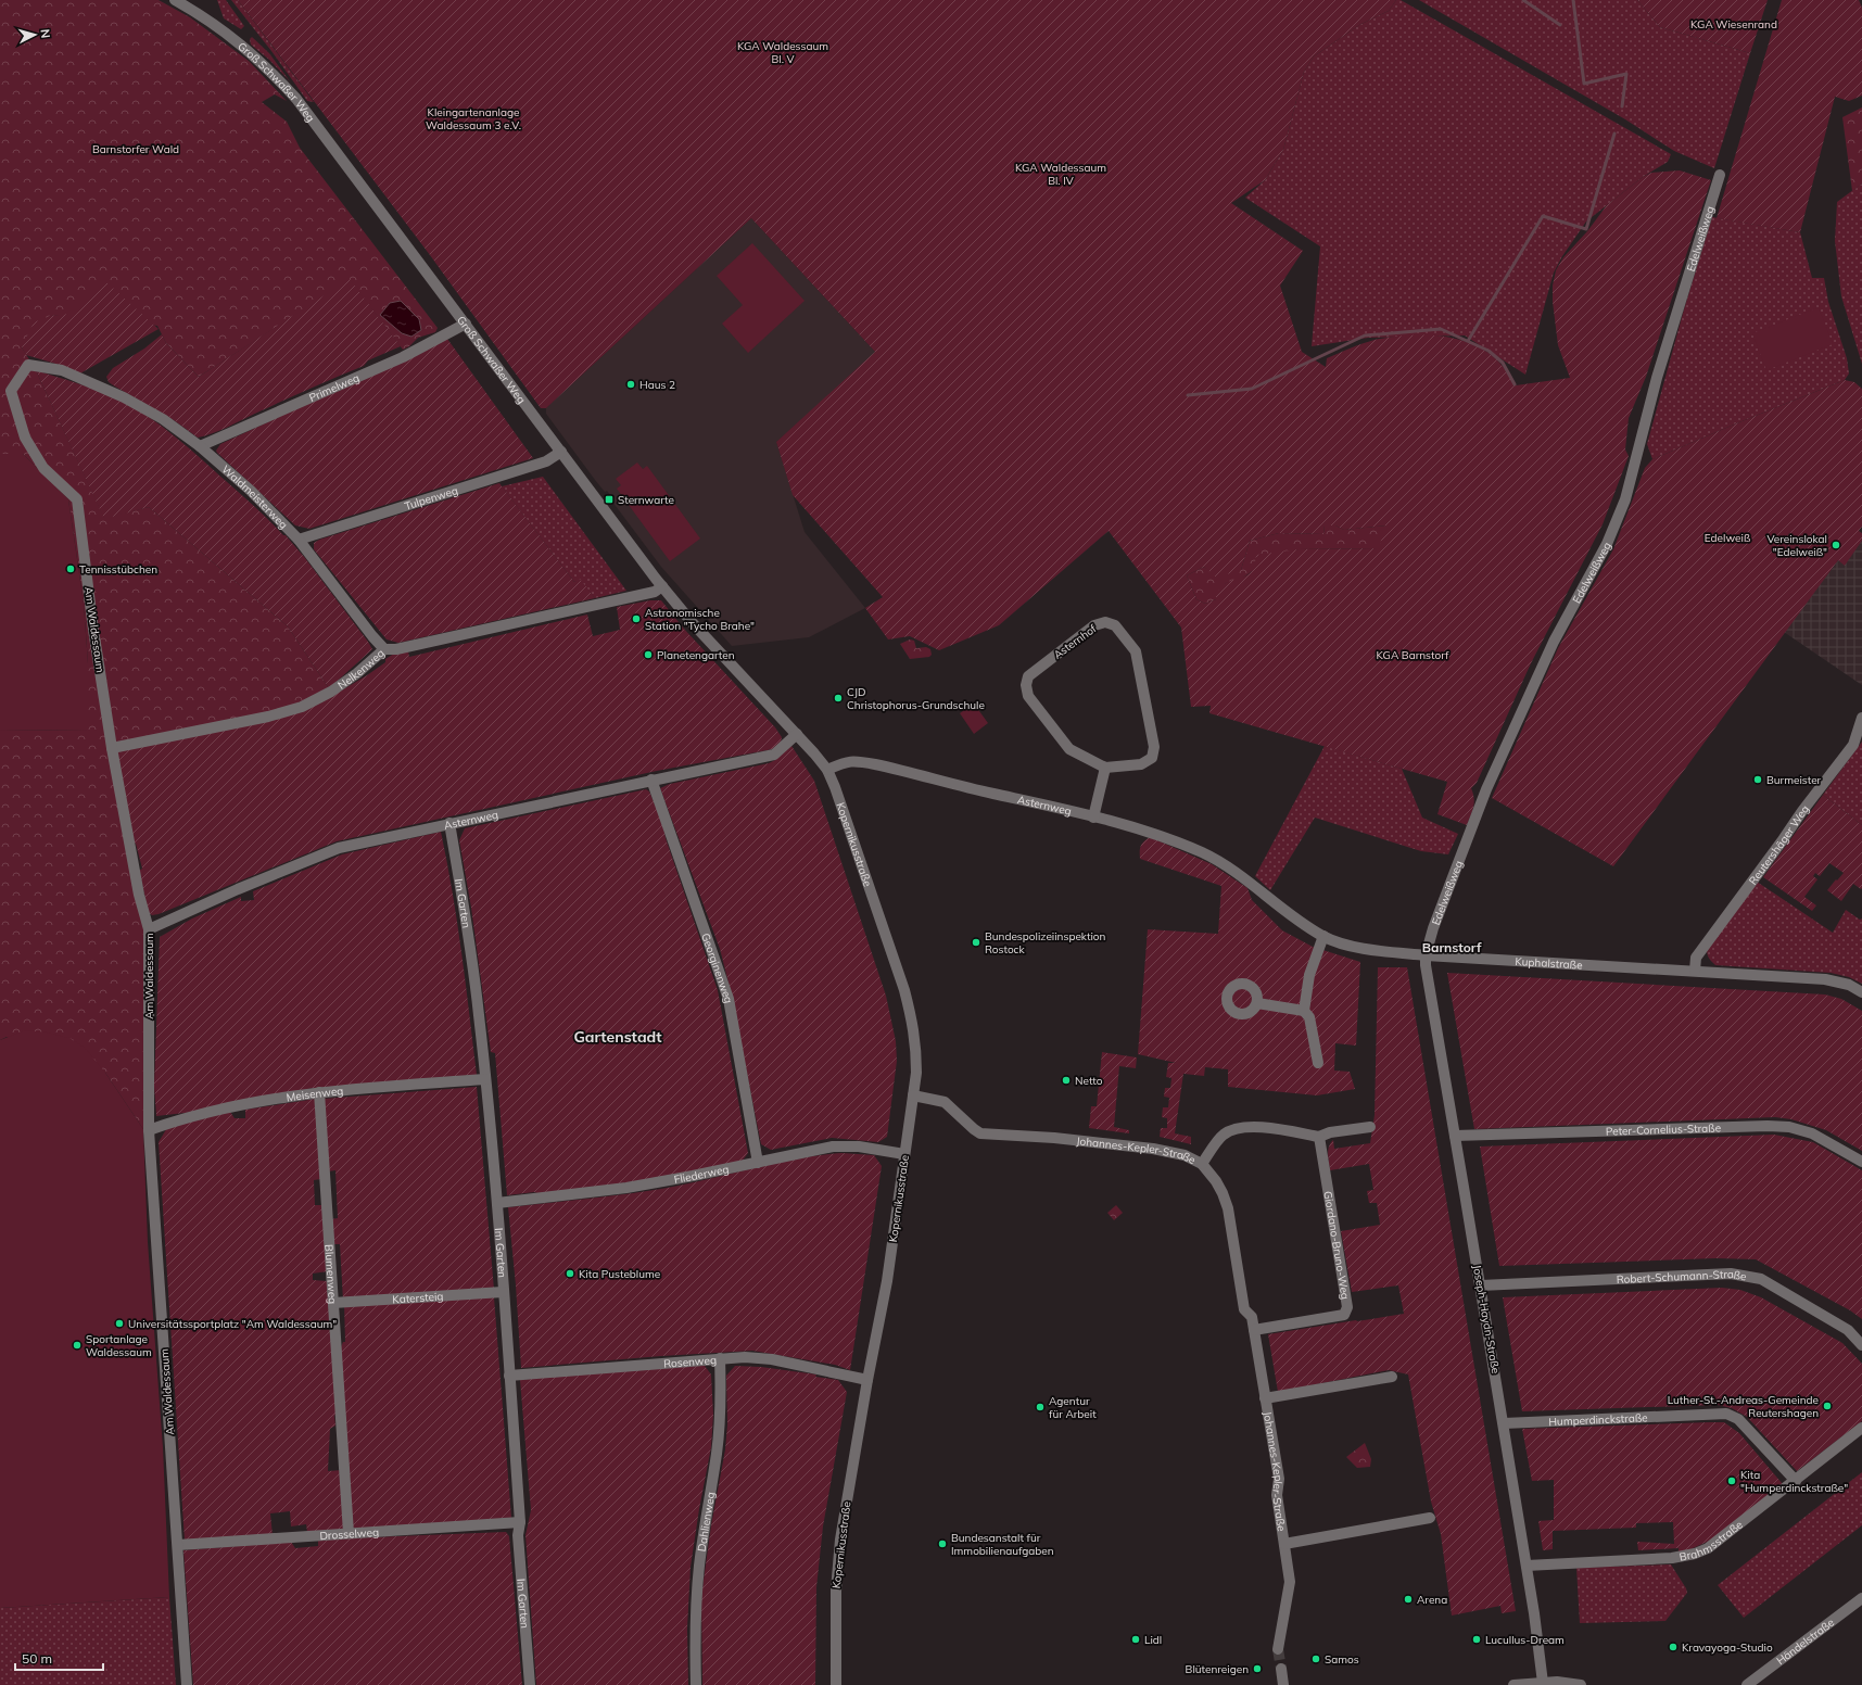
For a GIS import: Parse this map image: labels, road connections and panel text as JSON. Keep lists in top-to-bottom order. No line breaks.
{"streets":{"street":["Groß Schwaßer Weg","Edelweißweg","Primelweg","Waldmeisterweg","Tulpenweg","Am Waldessaum","Asternhof","Nelkenweg","Asternweg","Kopernikusstraße","Reutershäger Weg","Im Garten","Kuphalstraße","Georginenweg","Meisenweg","Peter-Cornelius-Straße","Johannes-Kepler-Straße","Fliederweg","Giordano-Bruno-Weg","Blumenweg","Robert-Schumann-Straße","Katersteig","Joseph-Haydn-Straße","Rosenweg","Humperdinckstraße","Dahlienweg","Drosselweg","Brahmsstraße","Händelstraße"]},"crossings":[["Groß Schwaßer Weg","Primelweg"],["Groß Schwaßer Weg","Tulpenweg"],["Groß Schwaßer Weg","Nelkenweg"],["Groß Schwaßer Weg","Asternweg"],["Groß Schwaßer Weg","Kopernikusstraße"],["Edelweißweg","Kuphalstraße"],["Edelweißweg","Joseph-Haydn-Straße"],["Primelweg","Waldmeisterweg"],["Waldmeisterweg","Tulpenweg"],["Waldmeisterweg","Am Waldessaum"],["Waldmeisterweg","Nelkenweg"],["Am Waldessaum","Nelkenweg"],["Am Waldessaum","Asternweg"],["Am Waldessaum","Meisenweg"],["Am Waldessaum","Drosselweg"],["Asternweg","Kopernikusstraße"],["Asternweg","Im Garten"],["Asternweg","Kuphalstraße"],["Asternweg","Georginenweg"],["Kopernikusstraße","Johannes-Kepler-Straße"],["Kopernikusstraße","Fliederweg"],["Kopernikusstraße","Rosenweg"],["Reutershäger Weg","Kuphalstraße"],["Im Garten","Meisenweg"],["Im Garten","Fliederweg"],["Im Garten","Katersteig"],["Im Garten","Rosenweg"],["Im Garten","Drosselweg"],["Kuphalstraße","Joseph-Haydn-Straße"],["Georginenweg","Fliederweg"],["Meisenweg","Blumenweg"],["Peter-Cornelius-Straße","Joseph-Haydn-Straße"],["Johannes-Kepler-Straße","Giordano-Bruno-Weg"],["Blumenweg","Katersteig"],["Blumenweg","Drosselweg"],["Robert-Schumann-Straße","Joseph-Haydn-Straße"],["Joseph-Haydn-Straße","Humperdinckstraße"],["Joseph-Haydn-Straße","Brahmsstraße"],["Rosenweg","Dahlienweg"],["Humperdinckstraße","Brahmsstraße"]],"districts":["Barnstorf","Gartenstadt"],"parks":["KGA Wiesenrand","KGA Waldessaum Bl. V","Kleingartenanlage Waldessaum 3 e.V.","Barnstorfer Wald","KGA Waldessaum Bl. IV","Edelweiß","KGA Barnstorf"],"places":{"other":["Haus 2","Vereinslokal \"Edelweiß\"","Tennisstübchen","Astronomische Station \"Tycho Brahe\"","Planetengarten","CJD Christophorus-Grundschule","Burmeister","Bundespolizeiinspektion Rostock","Netto","Kita Pusteblume","Universitätssportplatz \"Am Waldessaum\"","Sportanlage Waldessaum","Luther-St.-Andreas-Gemeinde Reutershagen","Agentur für Arbeit","Kita \"Humperdinckstraße\"","Bundesanstalt für Immobilienaufgaben","Arena","Lidl","Lucullus-Dream","Kravayoga-Studio","Samos","Blütenreigen"],"transit":["Sternwarte"]},"scale_bar":"50 m","north":"right"}
